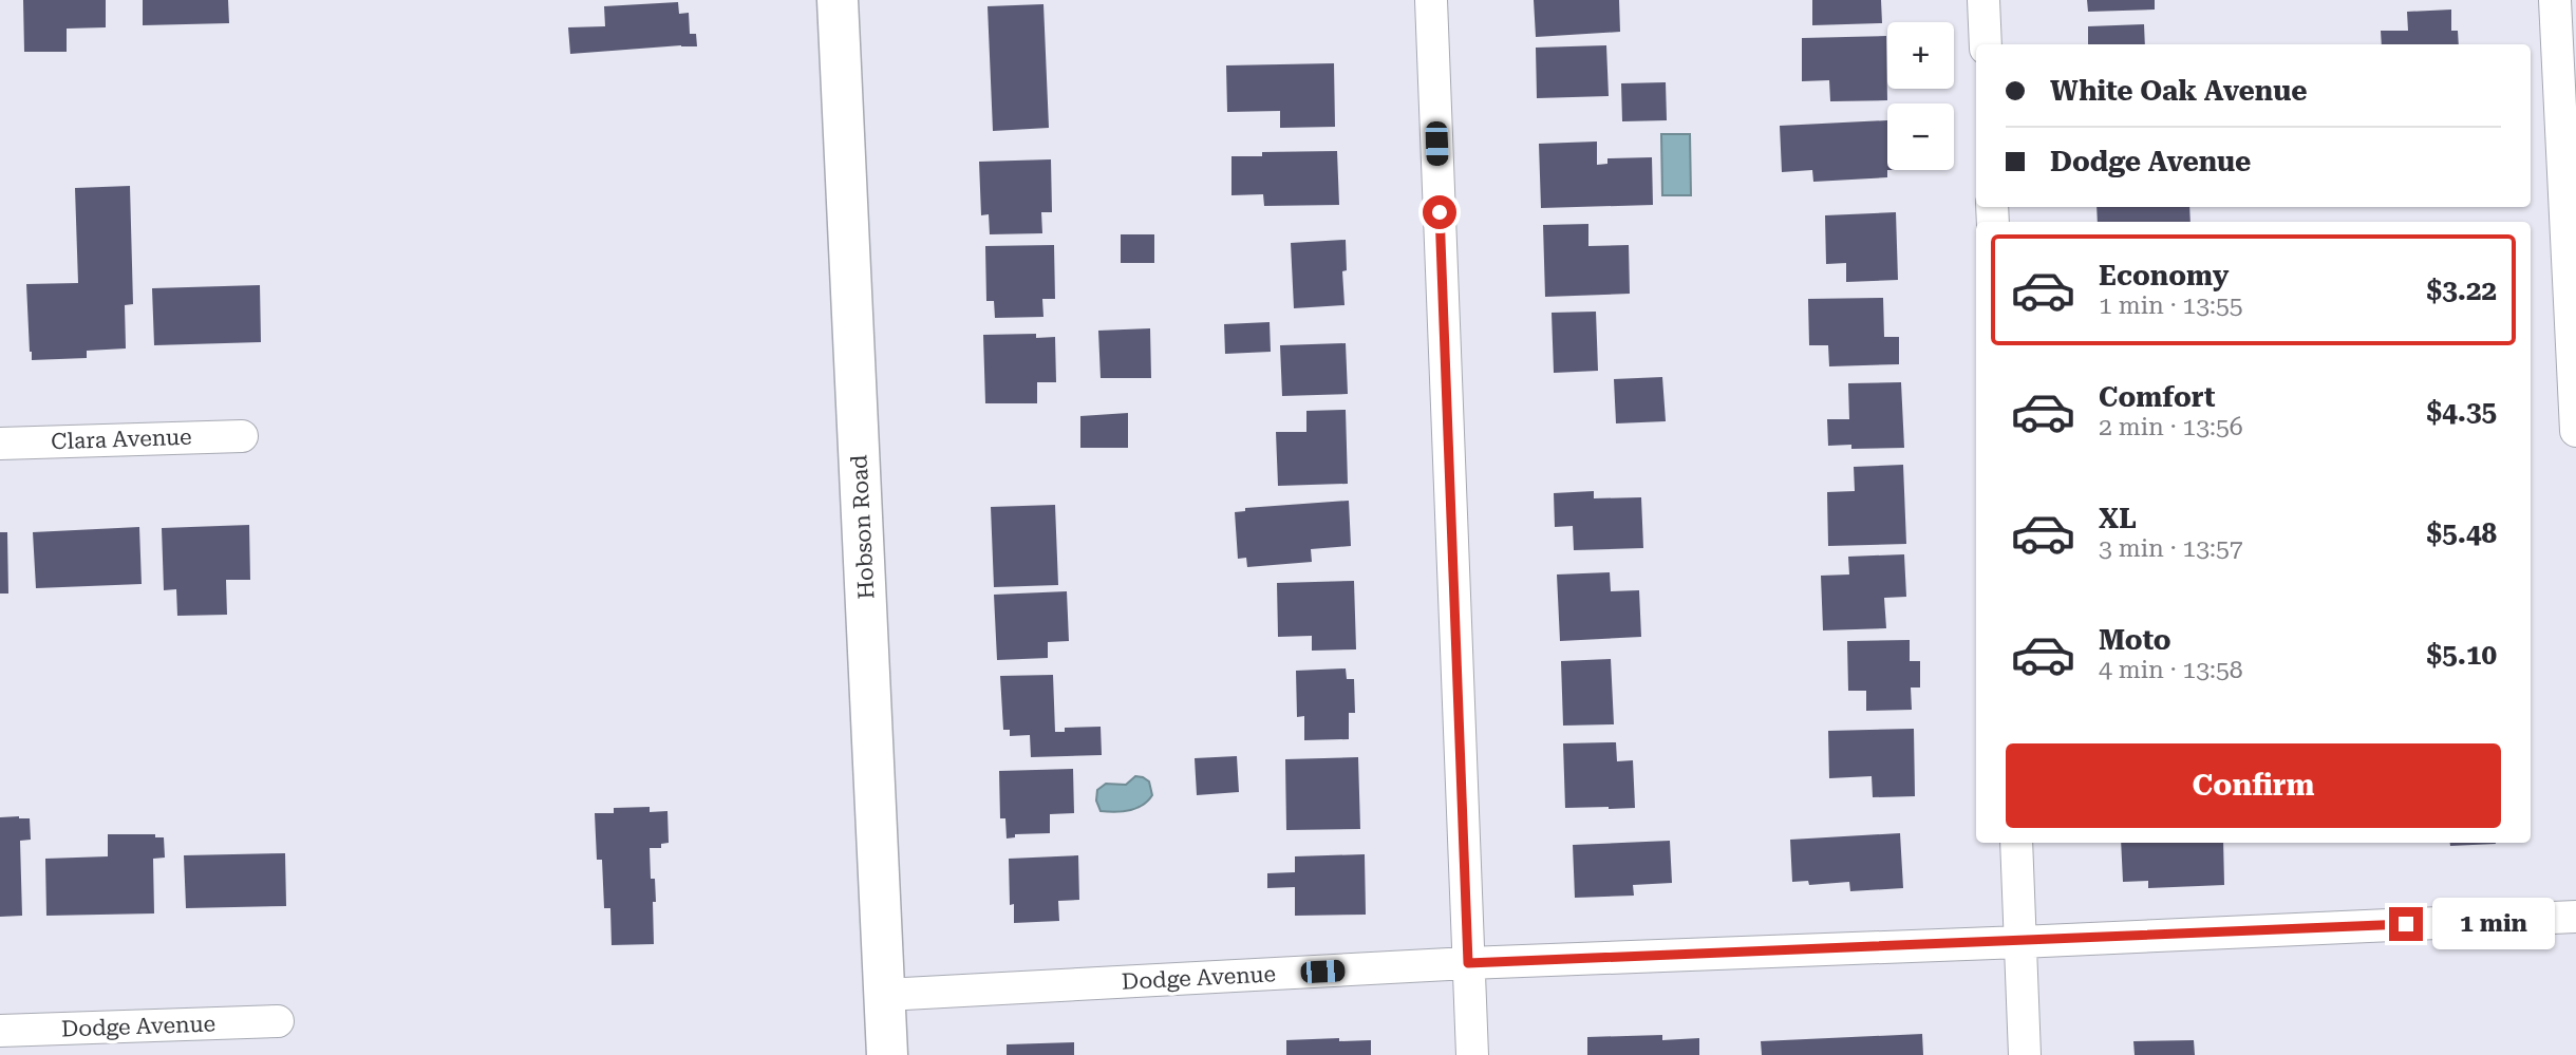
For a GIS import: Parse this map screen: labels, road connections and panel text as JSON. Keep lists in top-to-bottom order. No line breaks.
{"streets":{"main road":["Hobson Road"],"street":["Clara Avenue","Dodge Avenue"]},"crossings":[["Hobson Road","Dodge Avenue"]],"page":{"map_buttons":["+","−"],"banner":["White Oak Avenue","Dodge Avenue"],"list":[{"name":"Economy","note":"1 min · 13:55","value":"$3.22"},{"name":"Comfort","note":"2 min · 13:56","value":"$4.35"},{"name":"XL","note":"3 min · 13:57","value":"$5.48"},{"name":"Moto","note":"4 min · 13:58","value":"$5.10"}],"buttons":"Confirm","bubble":"1 min"}}
